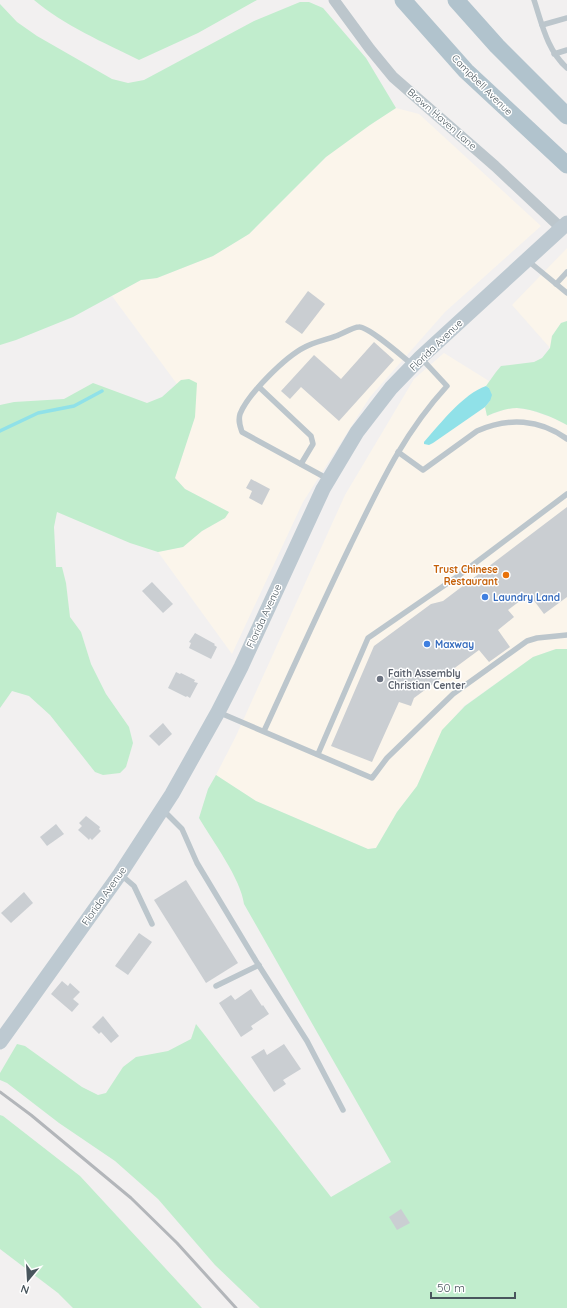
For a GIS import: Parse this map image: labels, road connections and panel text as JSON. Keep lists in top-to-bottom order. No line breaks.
{"streets":{"main road":["Campbell Avenue","Florida Avenue"],"street":["Brown Haven Lane"]},"crossings":[["Brown Haven Lane","Florida Avenue"]],"places":["Trust Chinese Restaurant","Laundry Land","Maxway","Faith Assembly Christian Center"],"scale_bar":"50 m","north":"bottom"}
